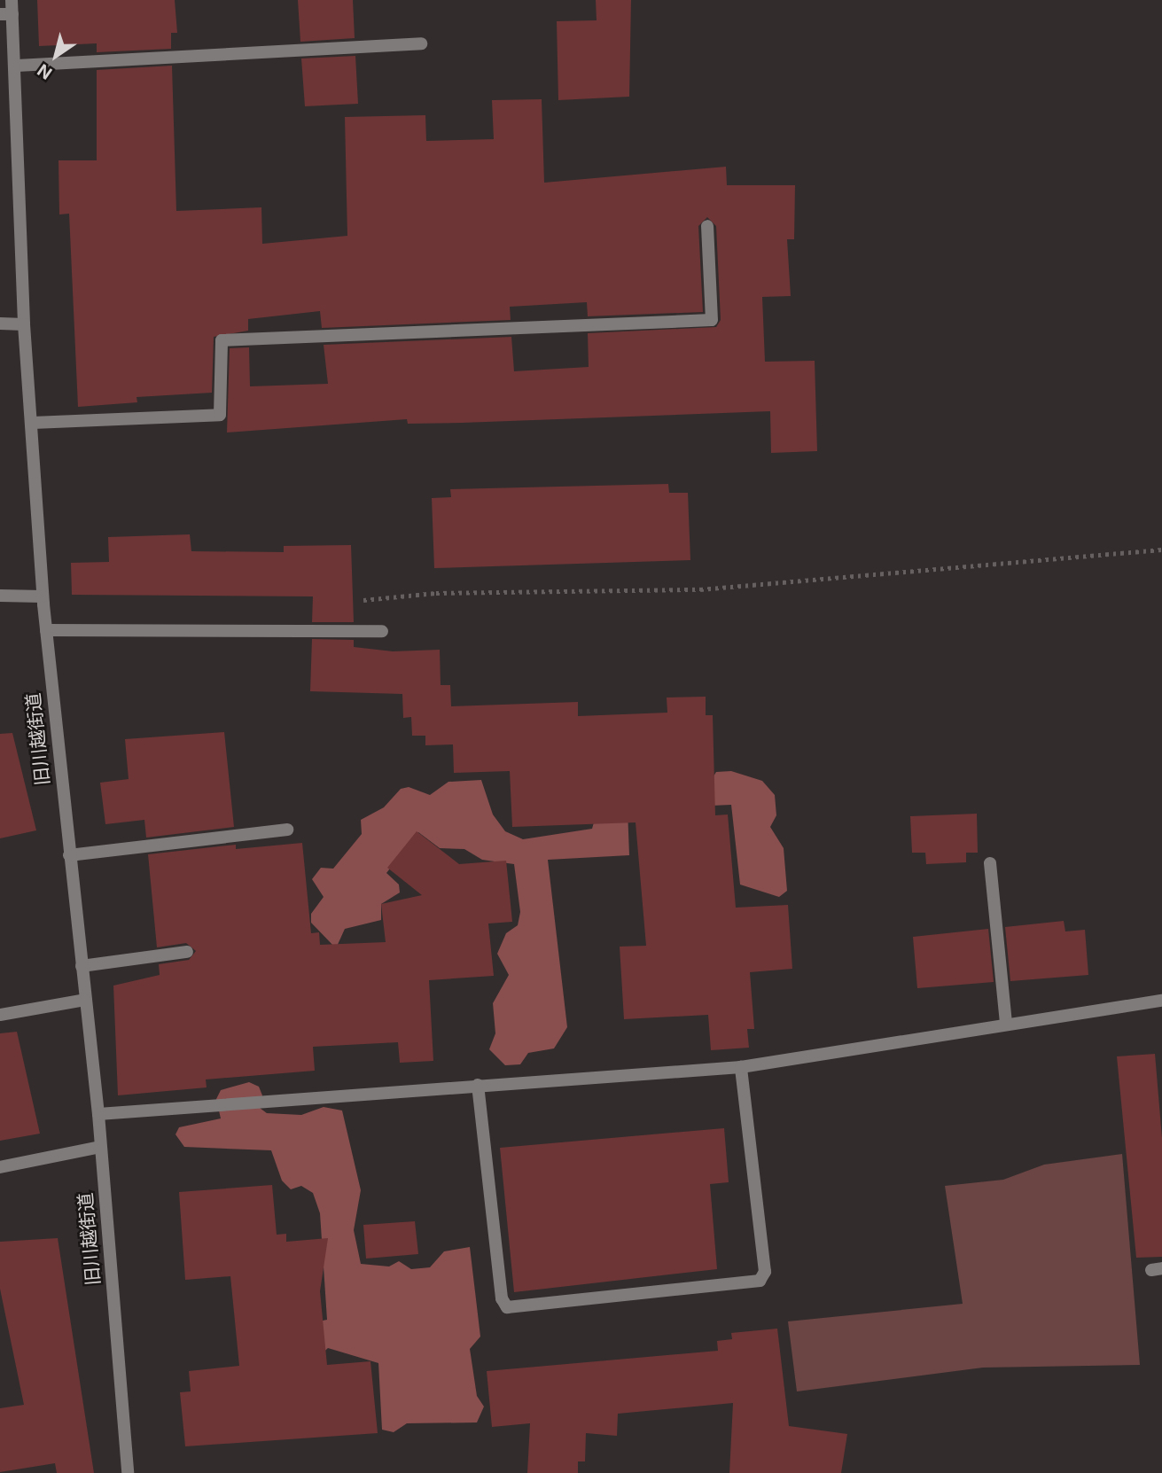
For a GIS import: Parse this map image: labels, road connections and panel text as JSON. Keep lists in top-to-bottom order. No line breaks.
{"streets":{"street":["旧川越街道"]},"north":"bottom left"}
